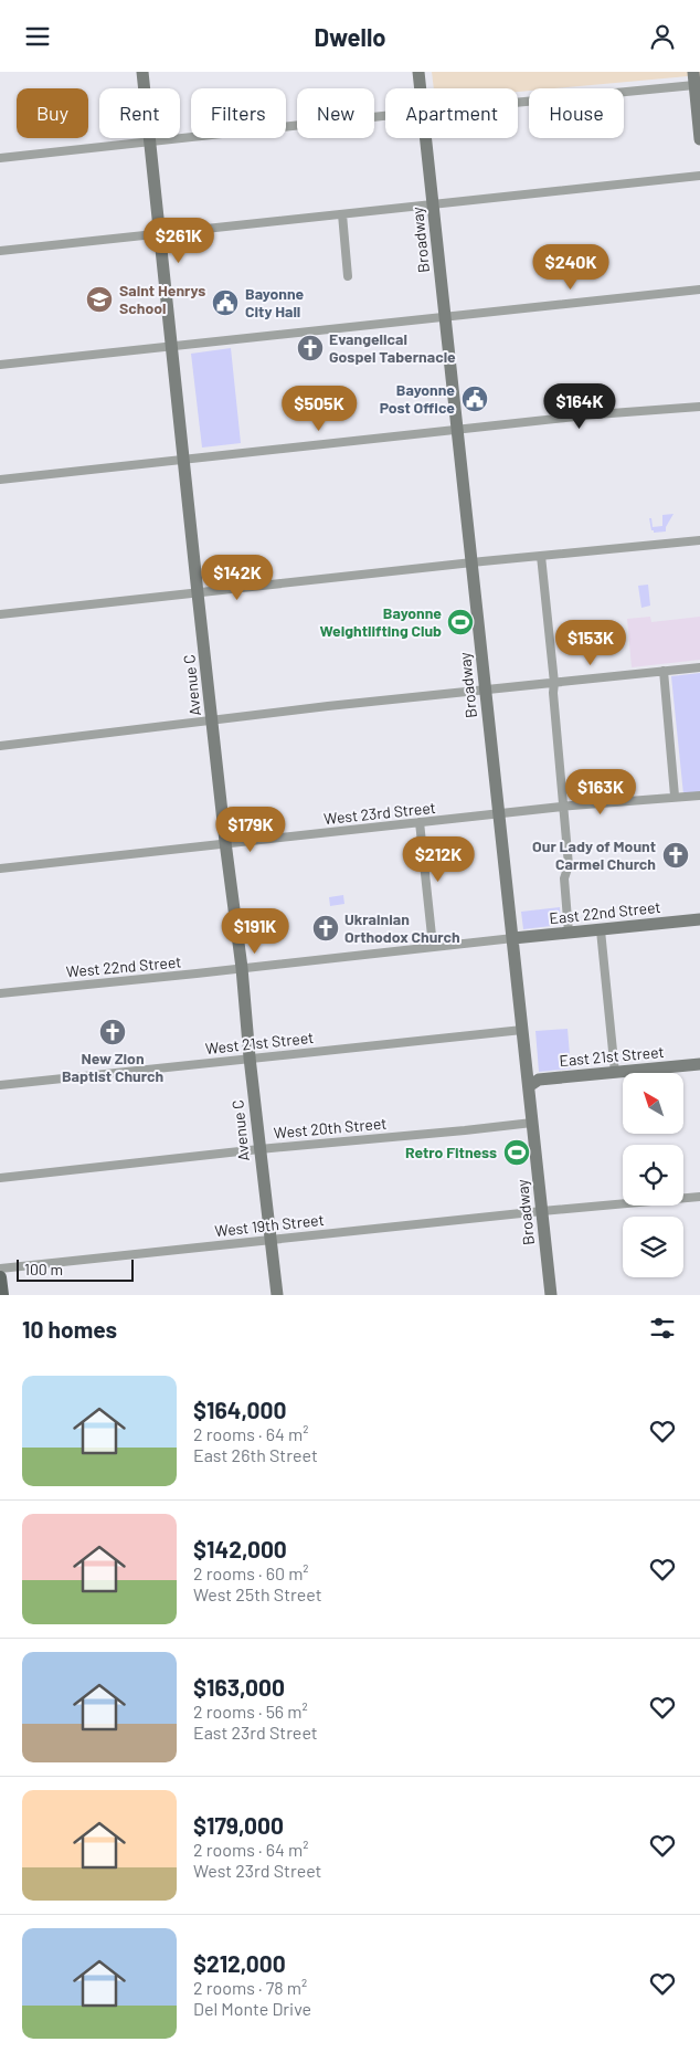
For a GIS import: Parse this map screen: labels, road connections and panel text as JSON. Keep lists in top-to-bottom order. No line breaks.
{"streets":{"street":["Broadway","Avenue C","West 23rd Street","East 22nd Street","West 22nd Street","West 21st Street","East 21st Street","West 20th Street","West 19th Street"]},"crossings":[["Broadway","West 23rd Street"],["Broadway","East 22nd Street"],["Broadway","West 22nd Street"],["Broadway","West 21st Street"],["Broadway","East 21st Street"],["Broadway","West 20th Street"],["Broadway","West 19th Street"],["Avenue C","West 23rd Street"],["Avenue C","West 22nd Street"],["Avenue C","West 21st Street"],["Avenue C","West 20th Street"],["Avenue C","West 19th Street"],["East 22nd Street","West 22nd Street"]],"places":{"school or university":["Saint Henrys School"],"public building":["Bayonne City Hall","Bayonne Post Office"],"church":["Evangelical Gospel Tabernacle","Our Lady of Mount Carmel Church","Ukrainian Orthodox Church","New Zion Baptist Church"],"sports":["Bayonne Weightlifting Club","Retro Fitness"]},"scale_bar":"100 m","north":"top left","page":{"header":"Dwello","chip":["Buy","Rent","Filters","New","Apartment","House"],"price":["$261K","$240K","$164K","$505K","$142K","$153K","$163K","$179K","$212K","$191K"],"scale":"100 m","heading":"10 homes","list":[{"name":"$164,000","note":"2 rooms · 64 m² · East 26th Street"},{"name":"$142,000","note":"2 rooms · 60 m² · West 25th Street"},{"name":"$163,000","note":"2 rooms · 56 m² · East 23rd Street"},{"name":"$179,000","note":"2 rooms · 64 m² · West 23rd Street"},{"name":"$212,000","note":"2 rooms · 78 m² · Del Monte Drive"}]}}
